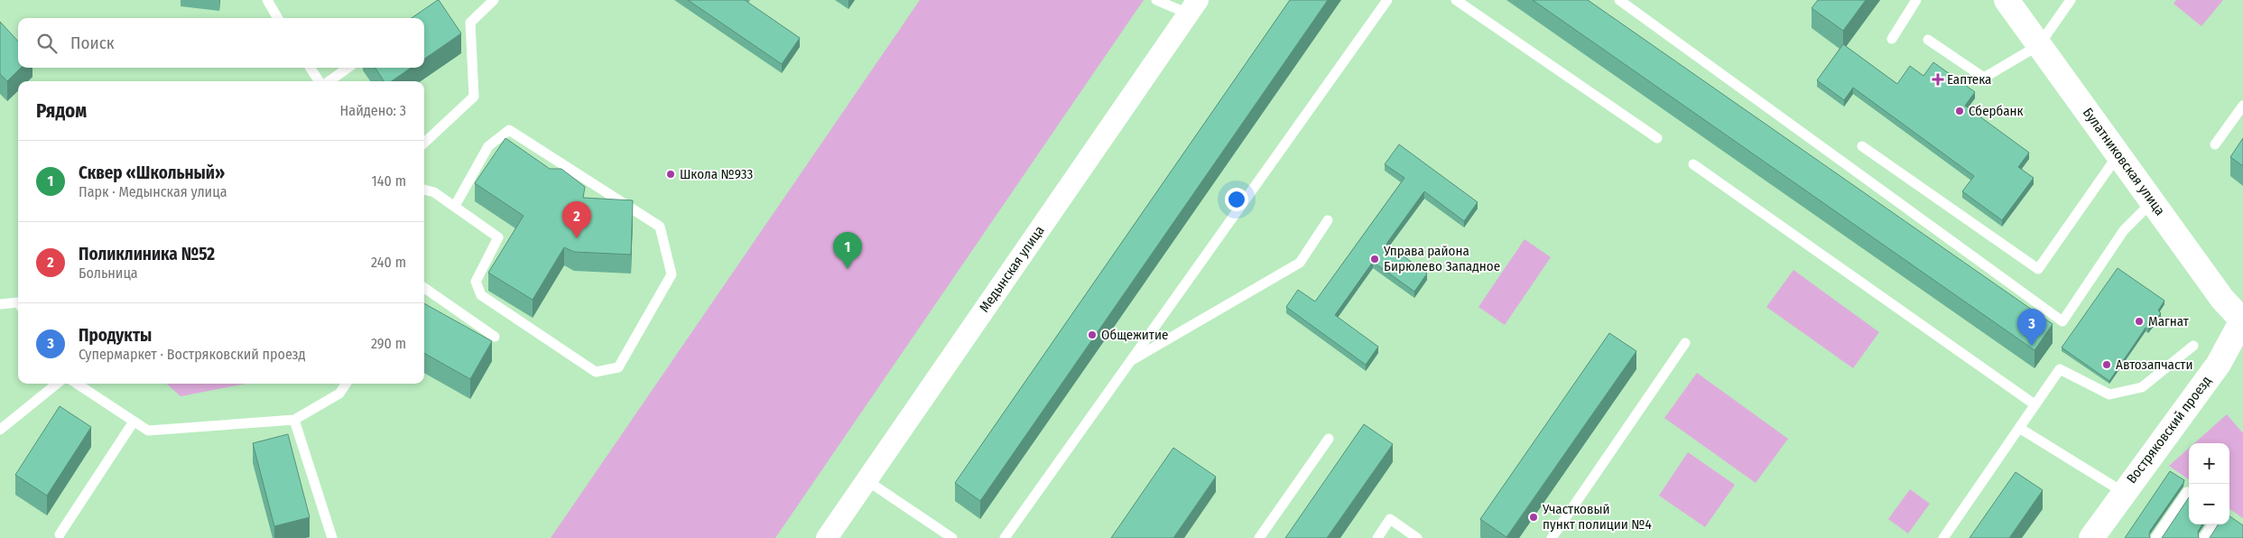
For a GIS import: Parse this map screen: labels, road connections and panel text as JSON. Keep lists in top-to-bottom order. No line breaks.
{"streets":{"street":["Булатниковская улица","Медынская улица","Востряковский проезд"]},"crossings":[["Булатниковская улица","Востряковский проезд"]],"places":{"health":["Еаптека"],"other":["Сбербанк","Школа №933","Управа района Бирюлево Западное","Магнат","Общежитие","Автозапчасти","Участковый пункт полиции №4"]},"page":{"search":"Поиск","heading":["Рядом","Найдено: 3"],"list":[{"mark":"1","name":"Сквер «Школьный»","note":"Парк · Медынская улица","value":"140 m"},{"mark":"2","name":"Поликлиника №52","note":"Больница","value":"240 m"},{"mark":"3","name":"Продукты","note":"Супермаркет · Востряковский проезд","value":"290 m"}],"pins":["2","1","3"],"map_buttons":["+","−"]}}
